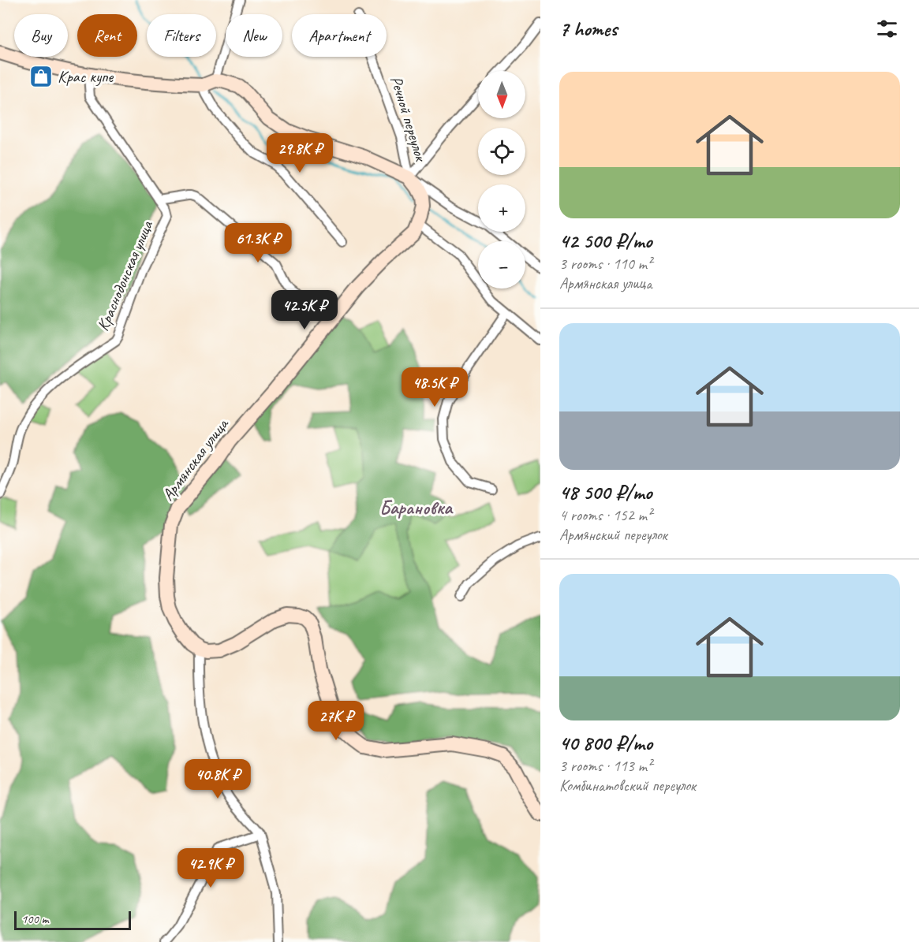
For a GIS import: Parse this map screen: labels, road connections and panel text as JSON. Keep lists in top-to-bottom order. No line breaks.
{"streets":{"street":["Речной переулок","Краснодонская улица","Армянская улица"]},"crossings":[["Речной переулок","Армянская улица"]],"districts":["Барановка"],"places":{"shop":["Крас купе"]},"scale_bar":"100 m","north":"bottom","page":{"heading":"7 homes","chip":["Buy","Rent","Filters","New","Apartment"],"list":[{"name":"42 500 ₽/mo","note":"3 rooms · 110 m² · Армянская улица"},{"name":"48 500 ₽/mo","note":"4 rooms · 152 m² · Армянский переулок"},{"name":"40 800 ₽/mo","note":"3 rooms · 113 m² · Комбинатовский переулок"}],"map_buttons":["+","−"],"price":["29.8K ₽","61.3K ₽","42.5K ₽","48.5K ₽","27K ₽","40.8K ₽","42.9K ₽"],"scale":"100 m"}}
